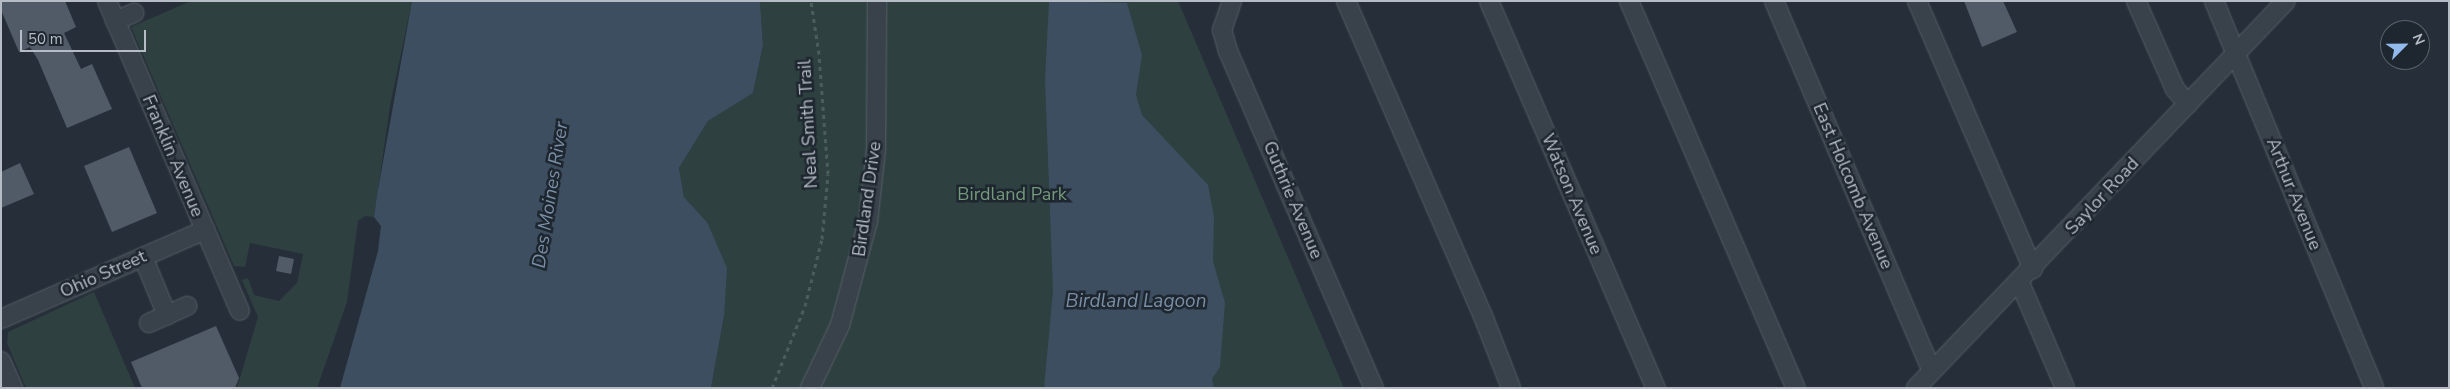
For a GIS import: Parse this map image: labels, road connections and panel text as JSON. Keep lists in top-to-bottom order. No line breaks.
{"streets":{"street":["Franklin Avenue","East Holcomb Avenue","Watson Avenue","Arthur Avenue","Saylor Road","Birdland Drive","Guthrie Avenue","Ohio Street"],"path":["Neal Smith Trail"]},"crossings":[["Franklin Avenue","Ohio Street"],["East Holcomb Avenue","Saylor Road"],["Arthur Avenue","Saylor Road"]],"water":["Des Moines River","Birdland Lagoon"],"parks":["Birdland Park"],"scale_bar":"50 m","north":"top right"}
